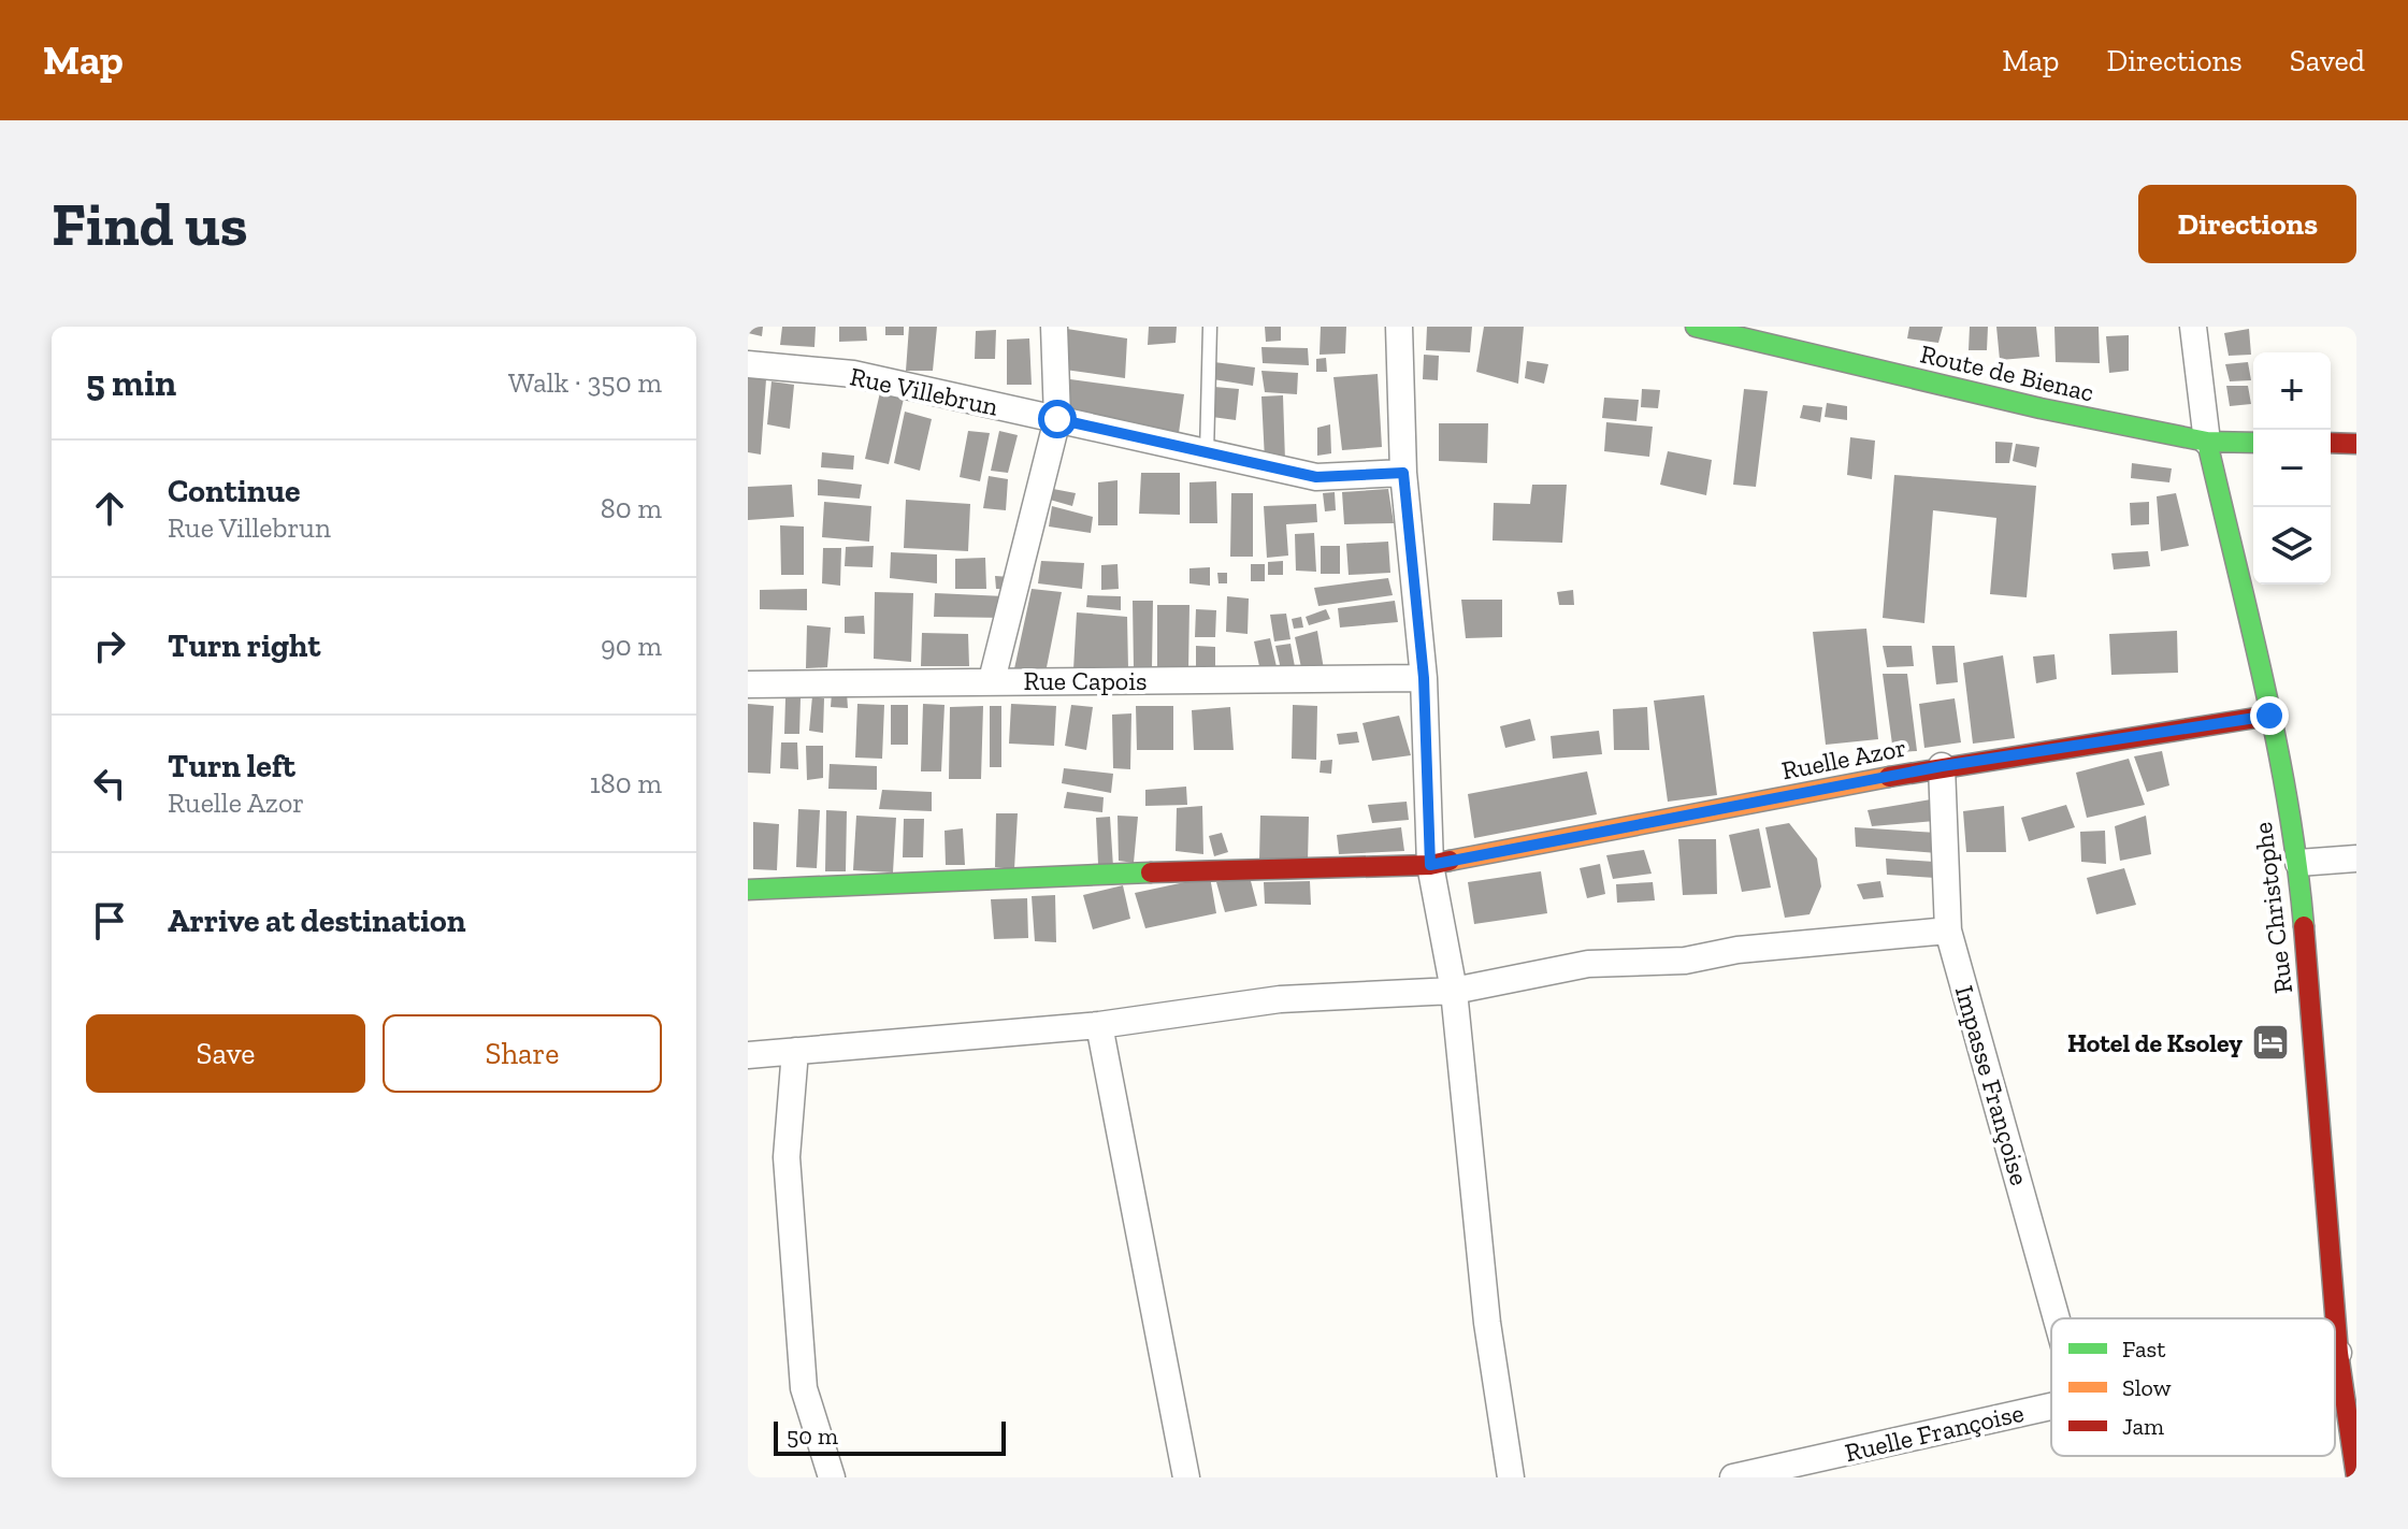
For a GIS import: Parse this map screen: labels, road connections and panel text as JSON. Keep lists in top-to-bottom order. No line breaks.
{"streets":{"street":["Route de Bienac","Rue Villebrun","Rue Capois","Ruelle Azor","Rue Christophe","Impasse Françoise","Ruelle Françoise"]},"crossings":[["Route de Bienac","Rue Christophe"],["Ruelle Azor","Rue Christophe"],["Ruelle Azor","Impasse Françoise"],["Rue Christophe","Ruelle Françoise"]],"places":{"hotel":["Hotel de Ksoley"]},"legend":["Fast","Slow","Jam"],"scale_bar":"50 m","page":{"header":"Map","nav":["Map","Directions","Saved"],"buttons":["Directions",["Save","Share"]],"title":"Find us","heading":["5 min","Walk · 350 m"],"map_buttons":["+","−"],"list":[["Continue","Rue Villebrun","80 m"],["Turn right","90 m"],["Turn left","Ruelle Azor","180 m"],"Arrive at destination"],"scale":"50 m"}}
